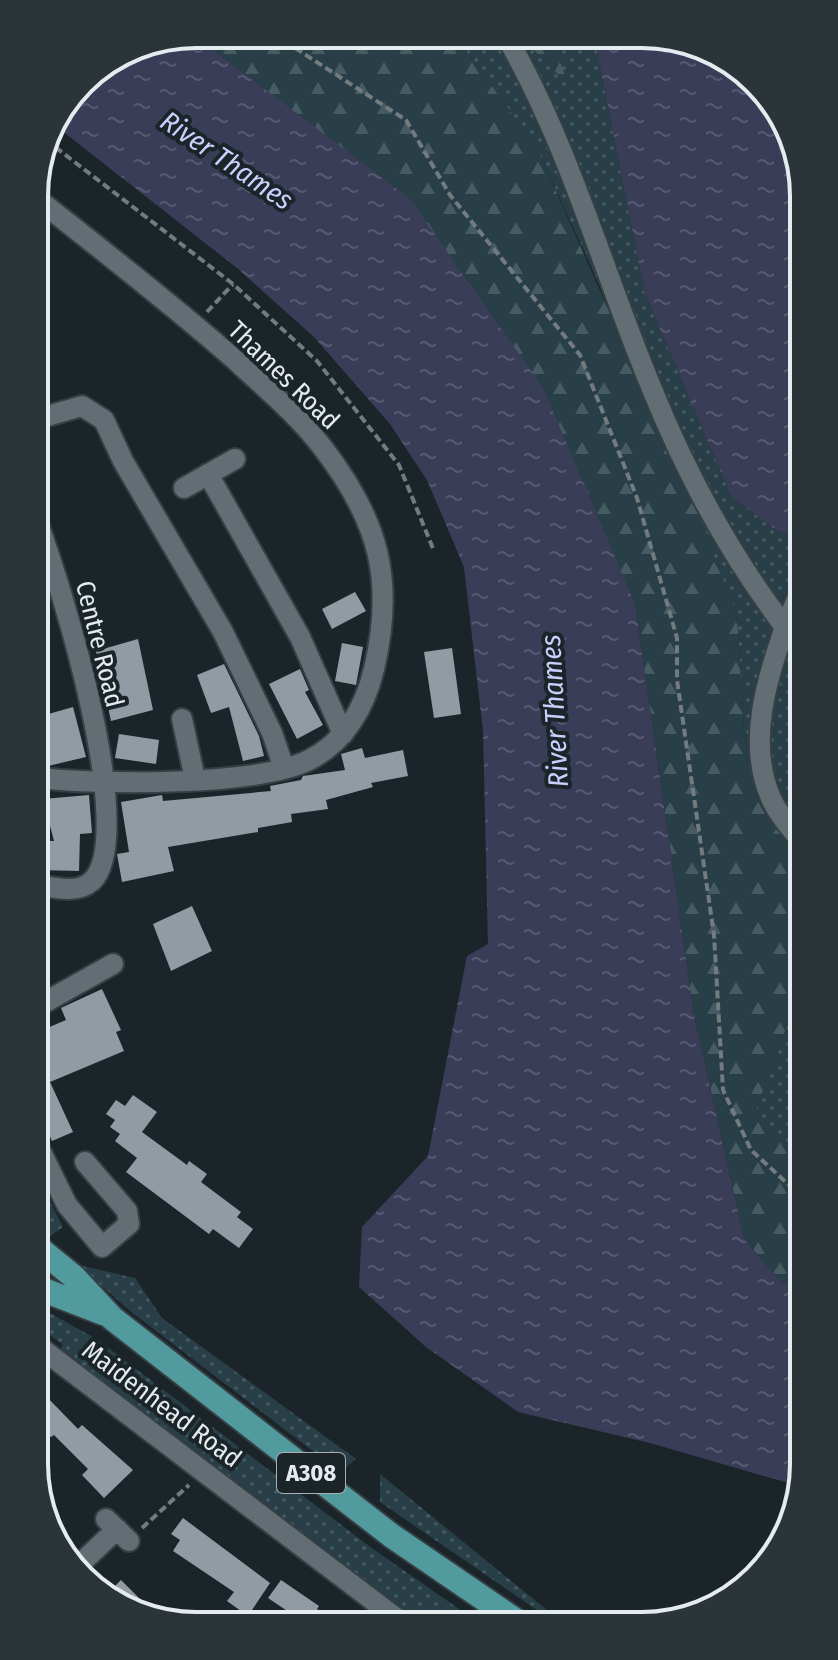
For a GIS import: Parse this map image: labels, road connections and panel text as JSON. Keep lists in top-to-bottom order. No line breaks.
{"streets":{"main road":["Maidenhead Road","A308"],"street":["Thames Road","Centre Road"]},"crossings":[["Thames Road","Centre Road"]],"water":["River Thames"]}
